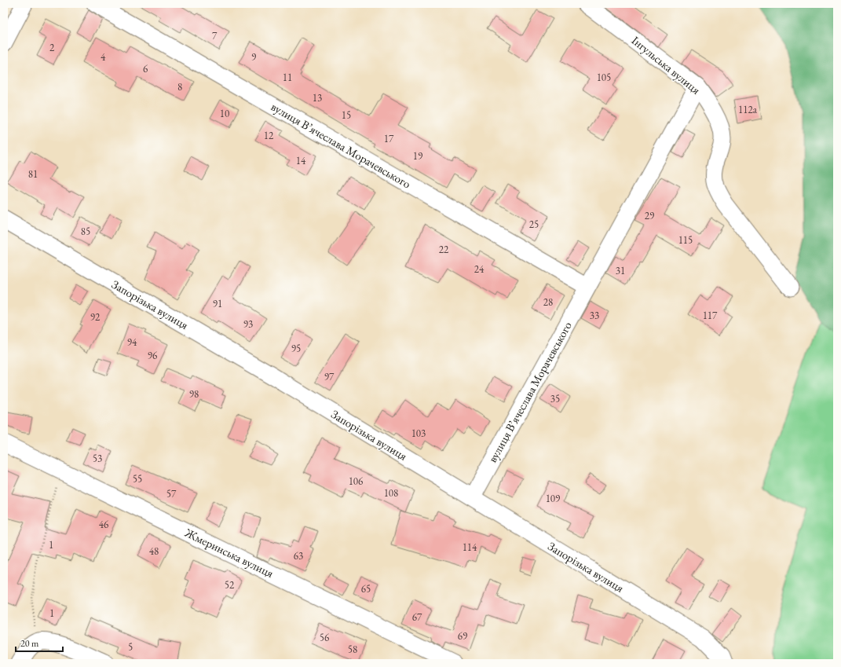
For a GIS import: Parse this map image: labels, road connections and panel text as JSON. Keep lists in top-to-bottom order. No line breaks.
{"streets":{"street":["Інгульська вулиця","вулиця В’ячеслава Морачевського","Запорізька вулиця","Жмеринська вулиця"]},"crossings":[["Інгульська вулиця","вулиця В’ячеслава Морачевського"],["вулиця В’ячеслава Морачевського","Запорізька вулиця"]],"house_numbers":["7","2","4","9","6","11","105","8","13","112а","10","15","12","17","19","14","81","29","25","85","115","22","24","31","28","91","33","117","92","93","94","95","96","97","98","35","103","53","55","106","108","57","109","46","1","114","48","63","52","65","1","67","69","56","5","58"],"scale_bar":"20 m"}
